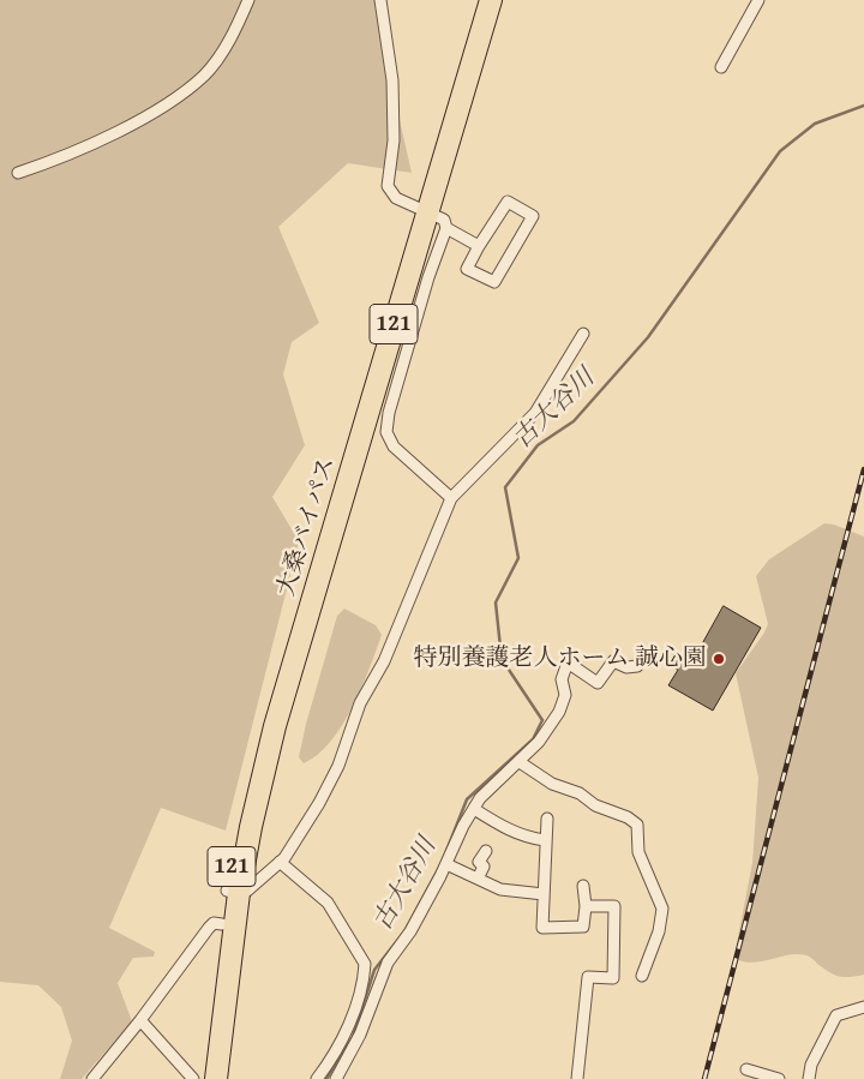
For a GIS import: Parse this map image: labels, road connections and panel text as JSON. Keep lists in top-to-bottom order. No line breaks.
{"streets":{"highway":["121","大桑バイパス"]},"water":["古大谷川"],"places":["特別養護老人ホーム 誠心園"]}
